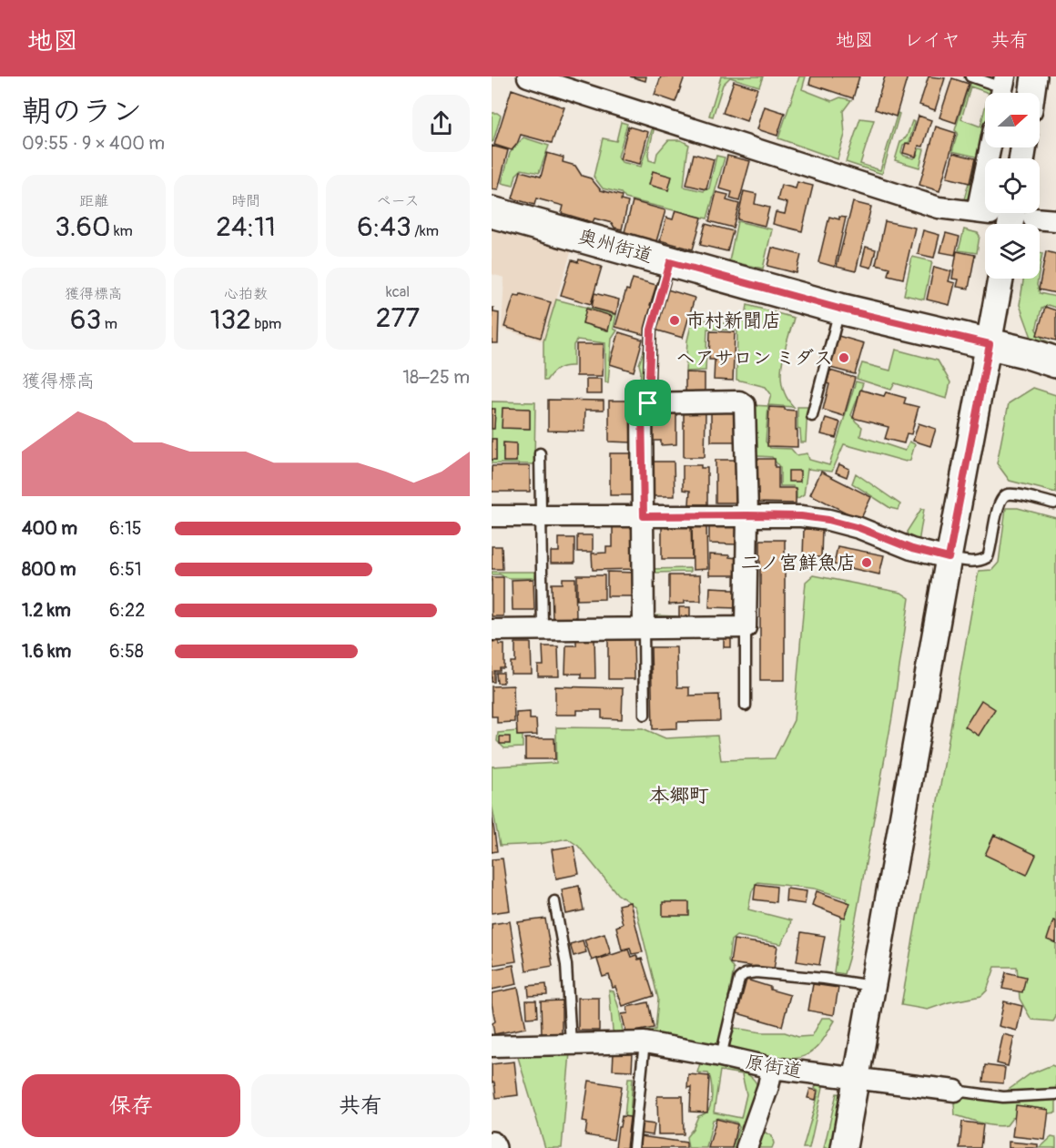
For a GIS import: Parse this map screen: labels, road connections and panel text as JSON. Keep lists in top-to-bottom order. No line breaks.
{"streets":{"main road":["奥州街道"],"street":["原街道"]},"districts":["本郷町"],"places":["市村新聞店","ヘアサロン ミダス","二ノ宮鮮魚店"],"north":"right","page":{"header":"地図","nav":["地図","レイヤ","共有"],"heading":["朝のラン","09:55 · 9 × 400 m"],"stats":[["距離","3.60 km"],["時間","24:11"],["ペース","6:43 /km"],["獲得標高","63 m"],["心拍数","132 bpm"],["kcal","277"]],"chart":["獲得標高","18–25 m"],"list":[{"name":"400 m","note":"6:15"},{"name":"800 m","note":"6:51"},{"name":"1.2 km","note":"6:22"},{"name":"1.6 km","note":"6:58"}],"buttons":["保存","共有"]}}
